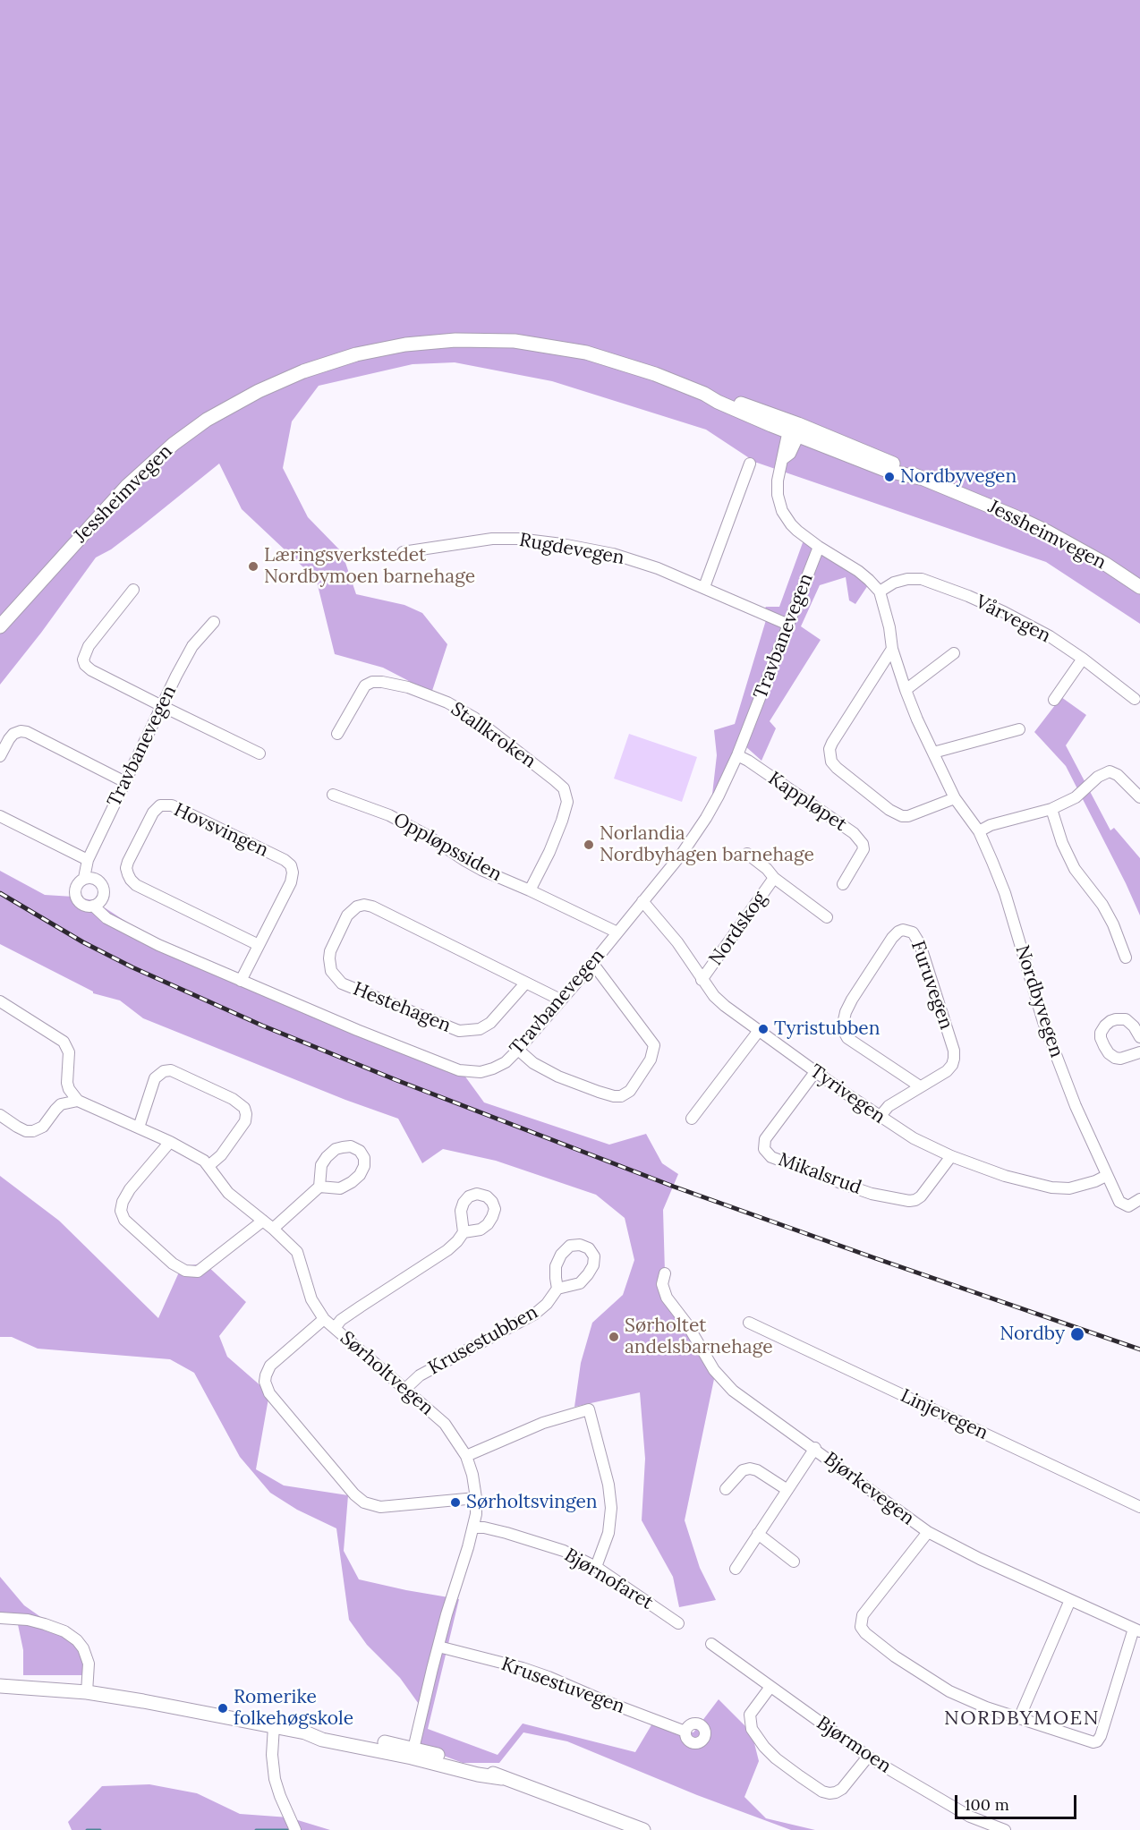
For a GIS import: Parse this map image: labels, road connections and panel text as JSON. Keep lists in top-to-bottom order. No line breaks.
{"streets":{"main road":["Jessheimvegen"],"street":["Rugdevegen","Vårvegen","Travbanevegen","Stallkroken","Kappløpet","Hovsvingen","Oppløpssiden","Nordskog","Furuvegen","Nordbyvegen","Hestehagen","Tyrivegen","Mikalsrud","Krusestubben","Sørholtvegen","Linjevegen","Bjørkevegen","Bjørnofaret","Krusestuvegen","Bjørmoen"]},"crossings":[["Jessheimvegen","Nordbyvegen"],["Rugdevegen","Travbanevegen"],["Vårvegen","Nordbyvegen"],["Travbanevegen","Kappløpet"],["Travbanevegen","Hovsvingen"],["Travbanevegen","Oppløpssiden"],["Travbanevegen","Nordbyvegen"],["Travbanevegen","Hestehagen"],["Travbanevegen","Tyrivegen"],["Stallkroken","Oppløpssiden"],["Nordskog","Tyrivegen"],["Furuvegen","Tyrivegen"],["Nordbyvegen","Tyrivegen"],["Tyrivegen","Mikalsrud"],["Krusestubben","Sørholtvegen"],["Sørholtvegen","Bjørnofaret"],["Sørholtvegen","Krusestuvegen"]],"districts":["NORDBYMOEN"],"places":["Nordbyvegen","Læringsverkstedet Nordbymoen barnehage","Norlandia Nordbyhagen barnehage","Tyristubben","Nordby","Sørholtet andelsbarnehage","Sørholtsvingen","Romerike folkehøgskole"],"scale_bar":"100 m"}
